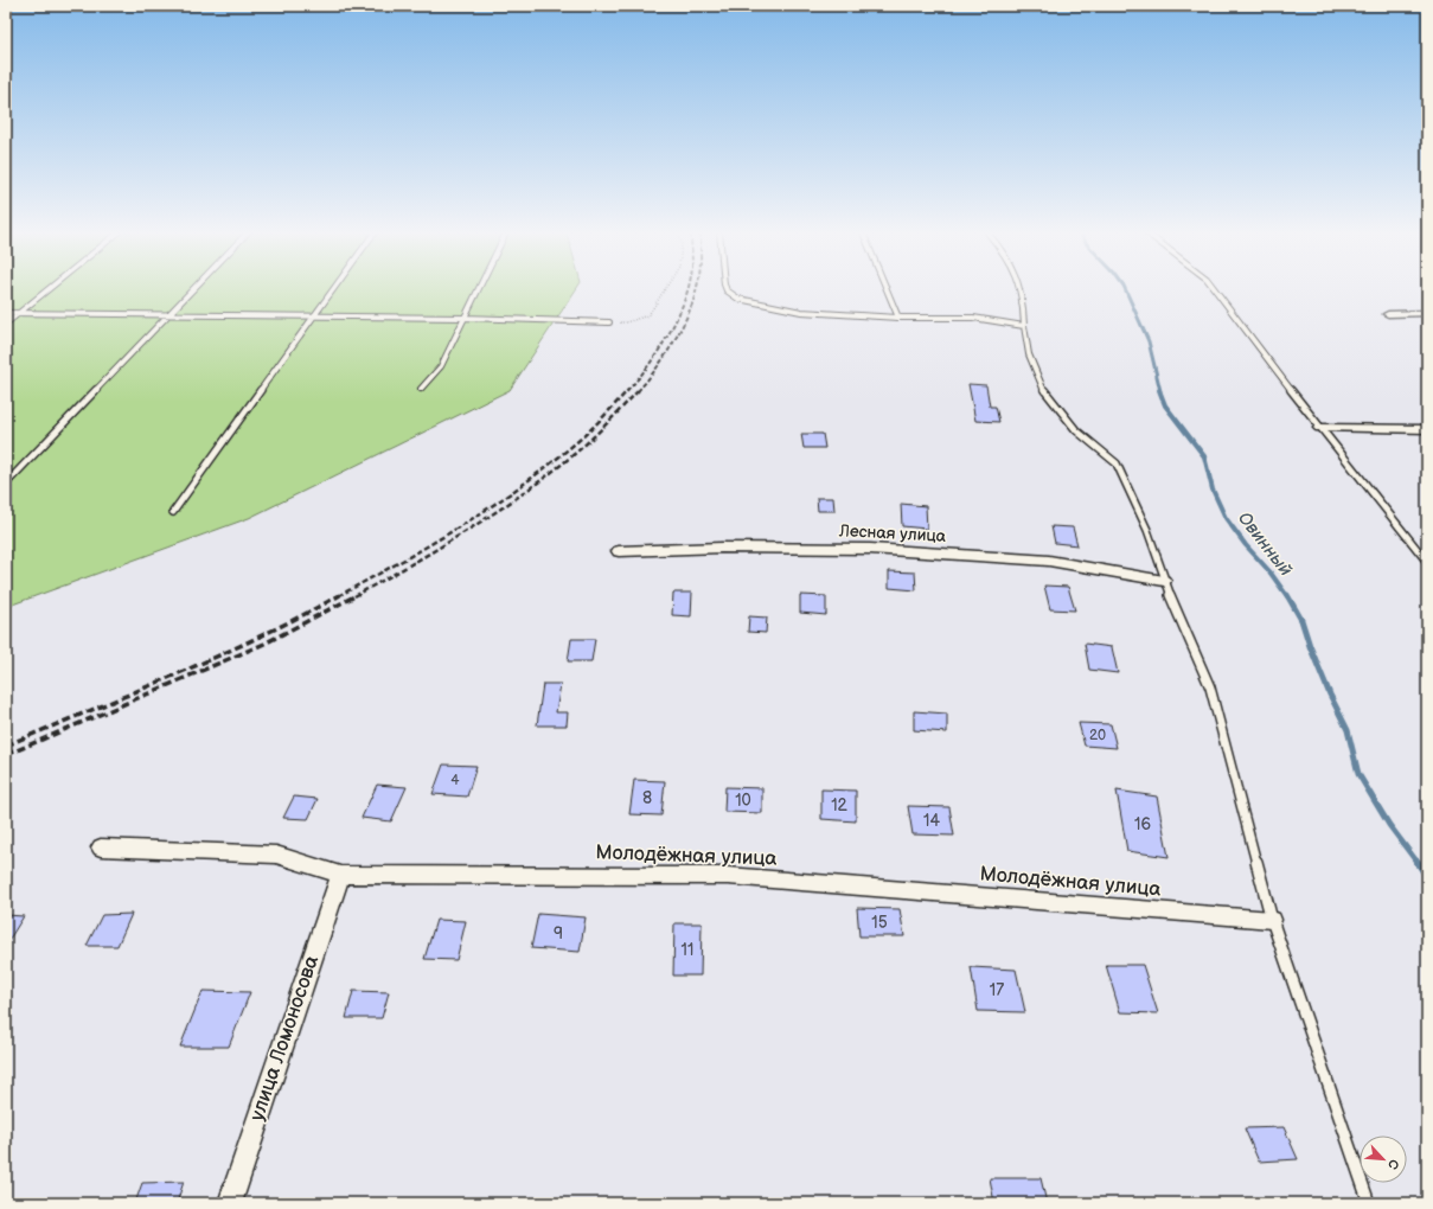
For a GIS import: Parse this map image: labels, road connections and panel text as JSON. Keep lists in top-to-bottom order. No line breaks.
{"streets":{"street":["Лесная улица","Молодёжная улица","улица Ломоносова"]},"crossings":[["Молодёжная улица","улица Ломоносова"]],"water":["Овинный"],"house_numbers":["20","4","8","10","12","14","16","15","9","11","17"],"north":"bottom right"}
